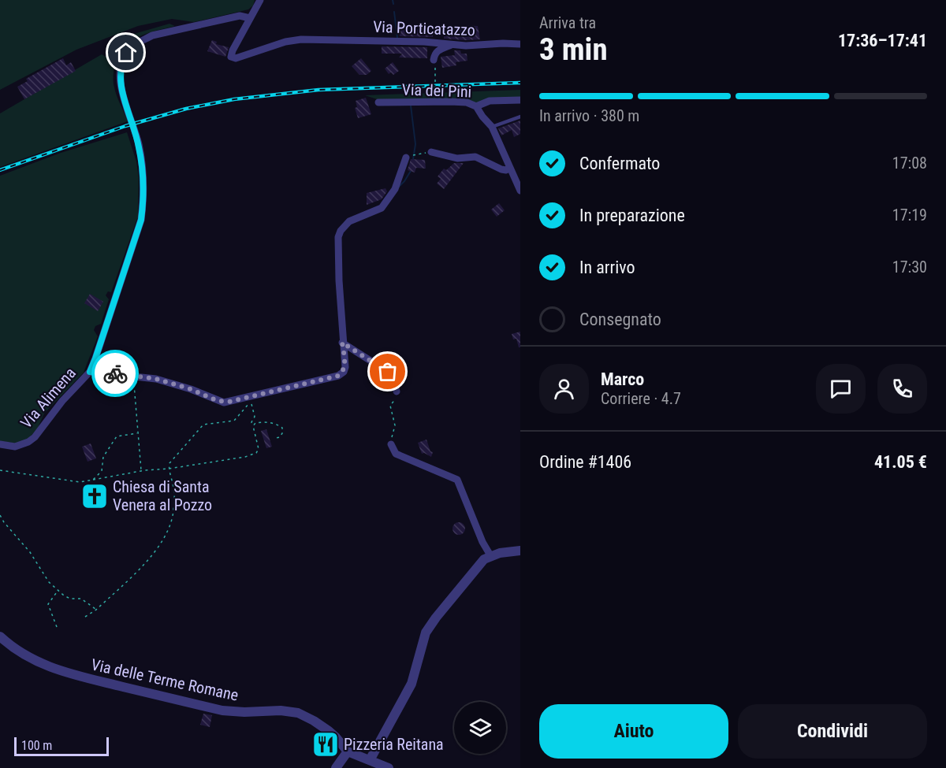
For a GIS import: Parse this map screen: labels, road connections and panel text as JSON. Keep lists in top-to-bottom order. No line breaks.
{"streets":{"street":["Via Porticatazzo","Via dei Pini","Via Alimena","Via delle Terme Romane"]},"places":{"church":["Chiesa di Santa Venera al Pozzo"],"restaurant":["Pizzeria Reitana"]},"scale_bar":"100 m","page":{"heading":["3 min","Arriva tra","17:36–17:41"],"panel":["Marco","Corriere · 4.7","Ordine #1406","41.05 €"],"bar":"In arrivo · 380 m","list":[["Confermato","17:08"],["In preparazione","17:19"],["In arrivo","17:30"],"Consegnato"],"buttons":["Aiuto","Condividi"],"scale":"100 m"}}
